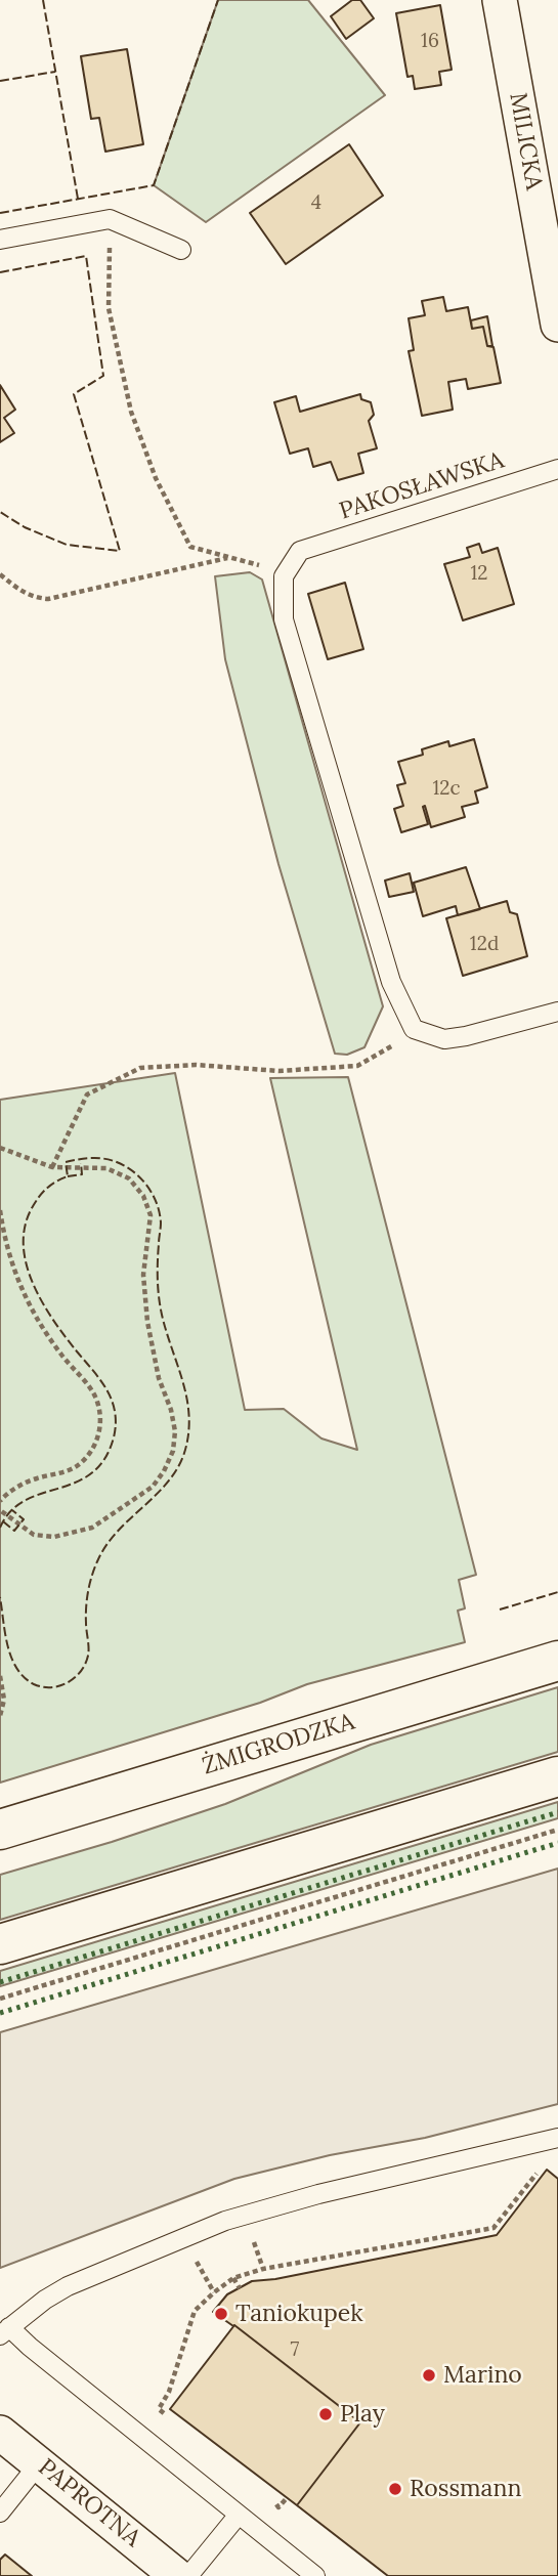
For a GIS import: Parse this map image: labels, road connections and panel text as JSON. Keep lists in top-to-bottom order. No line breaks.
{"streets":{"main road":["ŻMIGRODZKA"],"street":["MILICKA","PAPROTNA"],"lane":["PAKOSŁAWSKA"]},"places":["Taniokupek","Marino","Play","Rossmann"],"house_numbers":["16","4","12","12c","12d","7"]}
